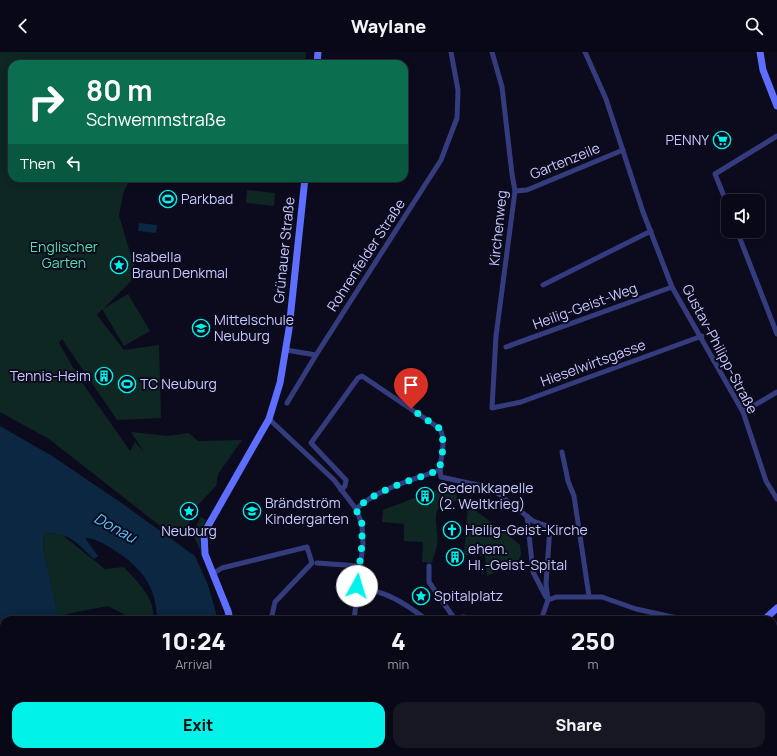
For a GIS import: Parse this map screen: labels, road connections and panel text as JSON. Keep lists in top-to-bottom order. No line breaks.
{"streets":{"street":["Gartenzeile","Kirchenweg","Grünauer Straße","Rohrenfelder Straße","Heilig-Geist-Weg","Gustav-Philipp-Straße","Hieselwirtsgasse"]},"crossings":[["Gartenzeile","Kirchenweg"],["Gartenzeile","Gustav-Philipp-Straße"],["Kirchenweg","Hieselwirtsgasse"],["Heilig-Geist-Weg","Gustav-Philipp-Straße"],["Gustav-Philipp-Straße","Hieselwirtsgasse"]],"water":["Donau"],"parks":["Englischer Garten"],"places":{"supermarket":["PENNY"],"sports":["Parkbad","TC Neuburg"],"place":["Isabella Braun Denkmal","Neuburg","Spitalplatz"],"school or university":["Mittelschule Neuburg","Brändström Kindergarten"],"building":["Tennis-Heim","Gedenkkapelle (2. Weltkrieg)","ehem. Hl.-Geist-Spital"],"church":["Heilig-Geist-Kirche"]},"page":{"header":"Waylane","turn":["80 m","Schwemmstraße"],"then":"Then","eta":["10:24","Arrival","4","min","250","m"],"buttons":["Exit","Share"]}}
